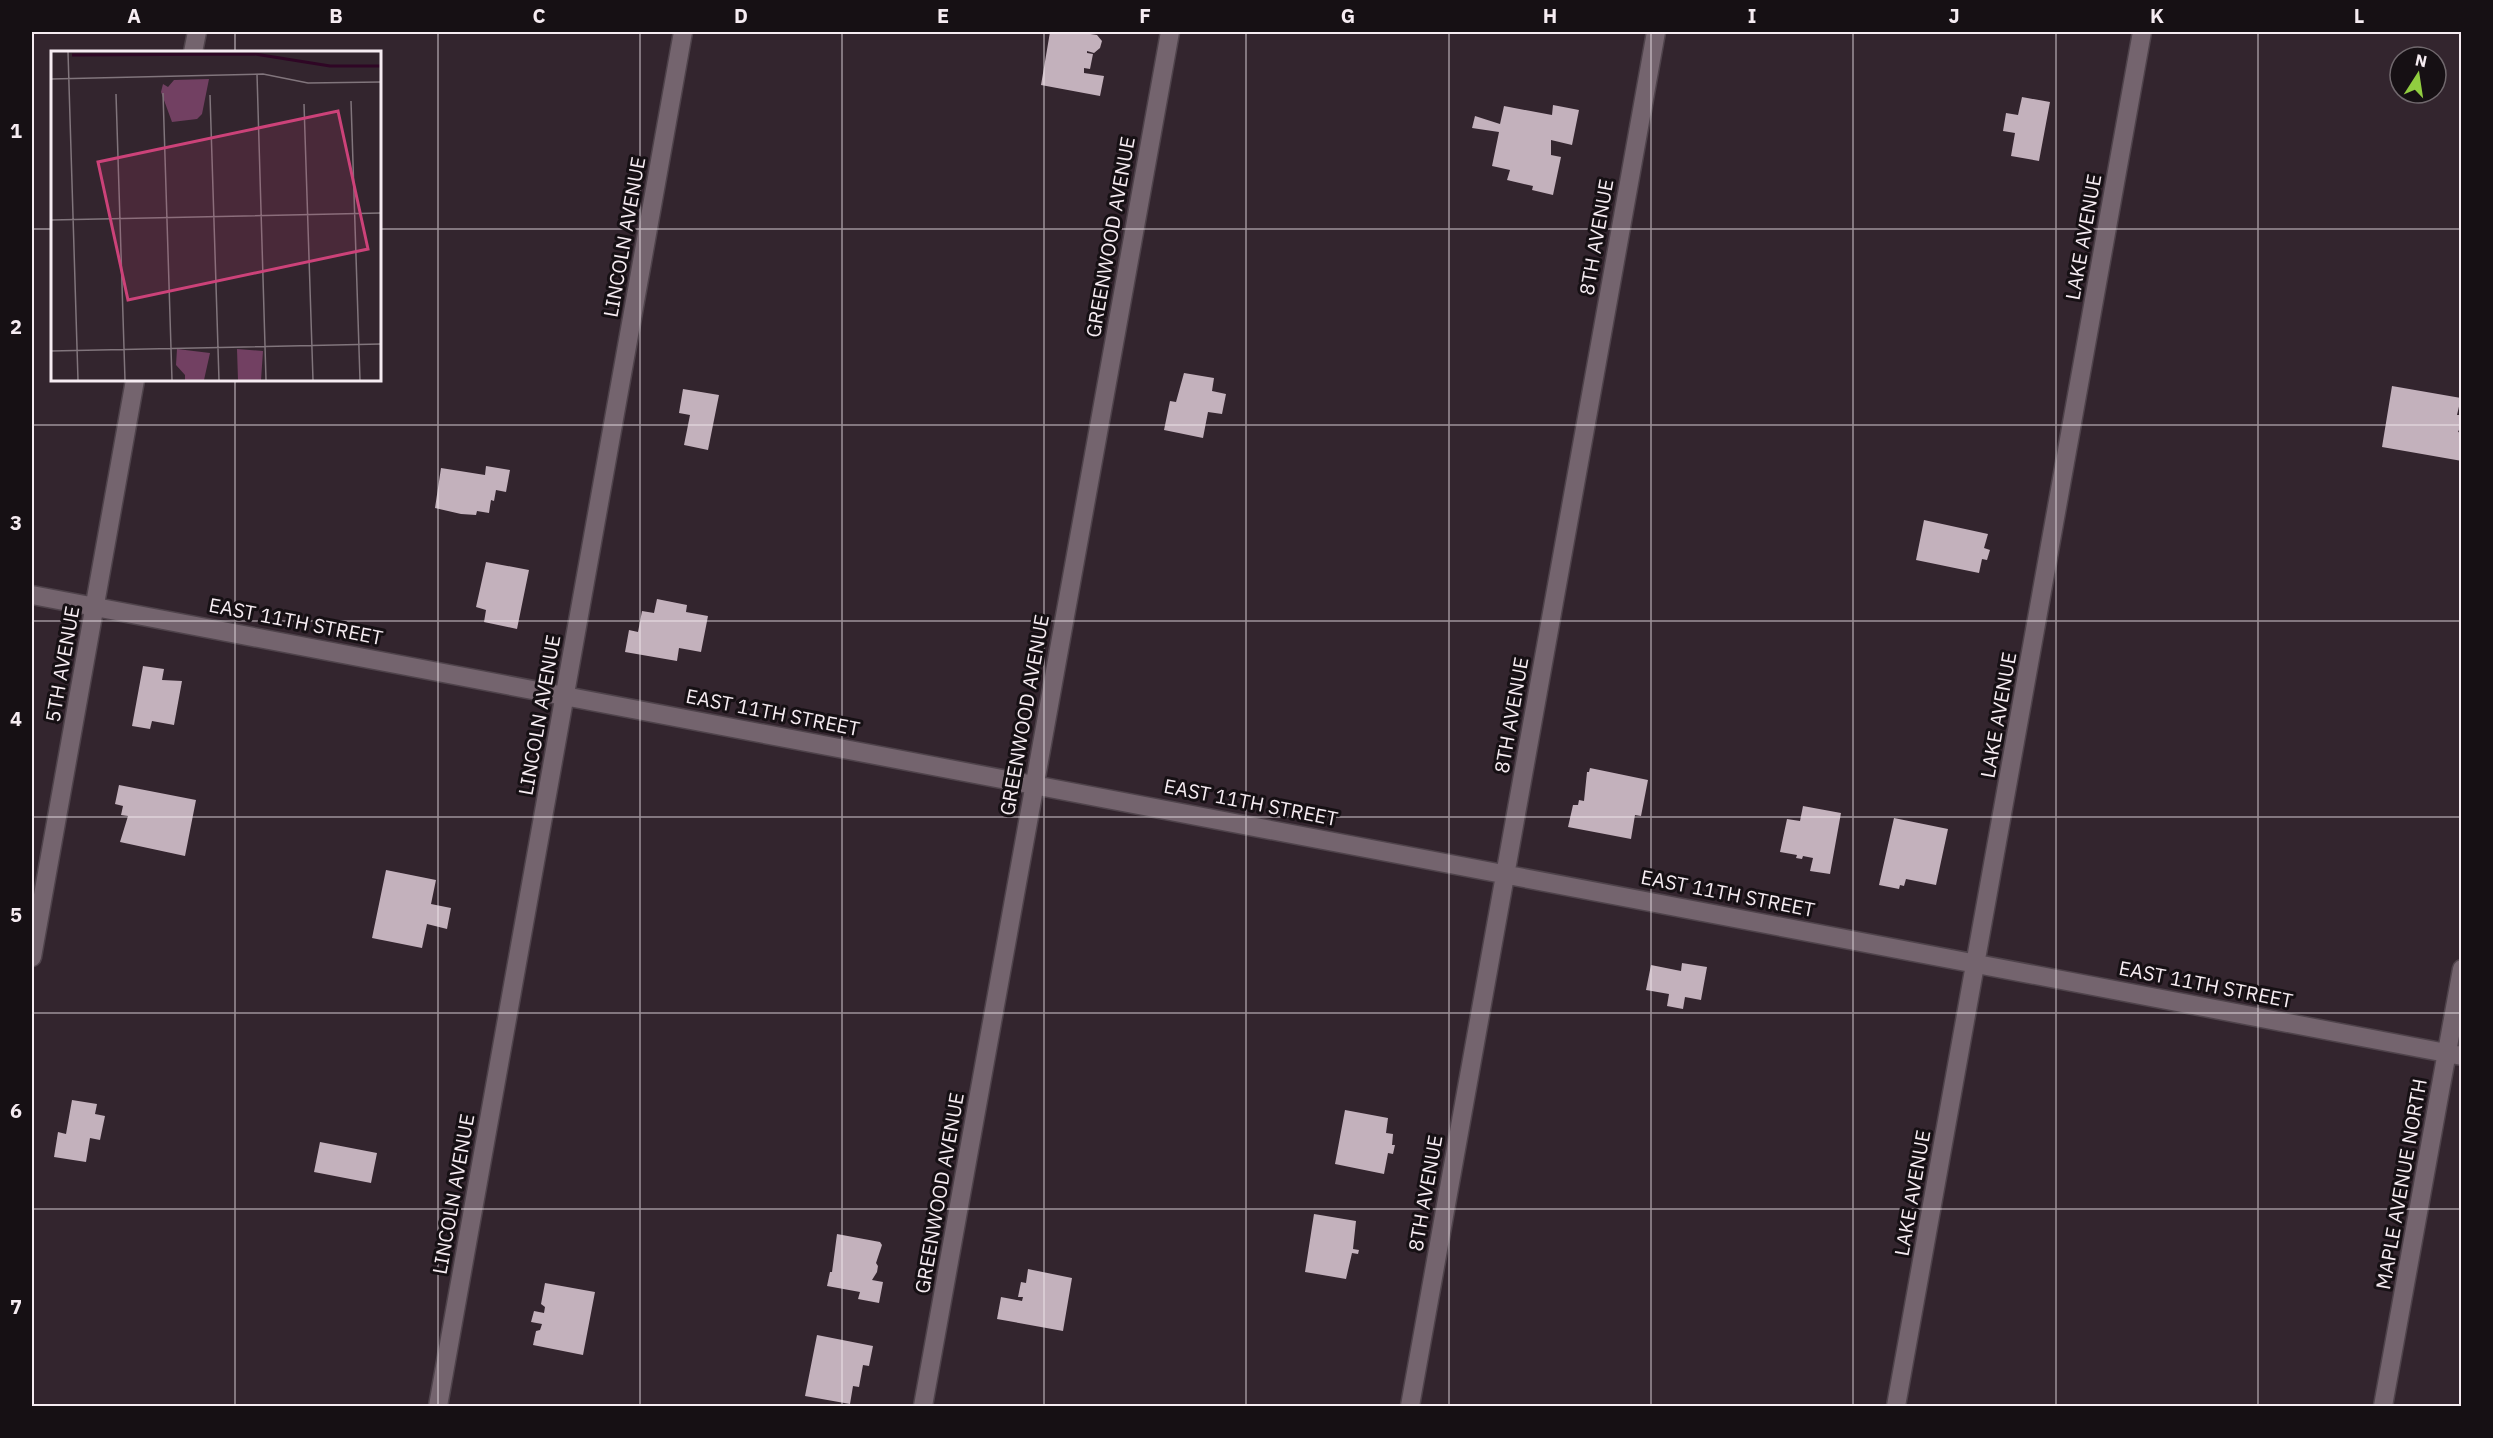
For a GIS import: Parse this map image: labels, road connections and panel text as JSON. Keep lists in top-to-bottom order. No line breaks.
{"streets":{"street":["LINCOLN AVENUE","GREENWOOD AVENUE","8TH AVENUE","LAKE AVENUE","EAST 11TH STREET","5TH AVENUE","MAPLE AVENUE NORTH"]},"crossings":[["LINCOLN AVENUE","EAST 11TH STREET"],["GREENWOOD AVENUE","EAST 11TH STREET"],["8TH AVENUE","EAST 11TH STREET"],["LAKE AVENUE","EAST 11TH STREET"],["EAST 11TH STREET","5TH AVENUE"],["EAST 11TH STREET","MAPLE AVENUE NORTH"]],"north":"top","grid":{"columns":["A","B","C","D","E","F","G","H","I","J","K","L"],"rows":["1","2","3","4","5","6","7"]}}
